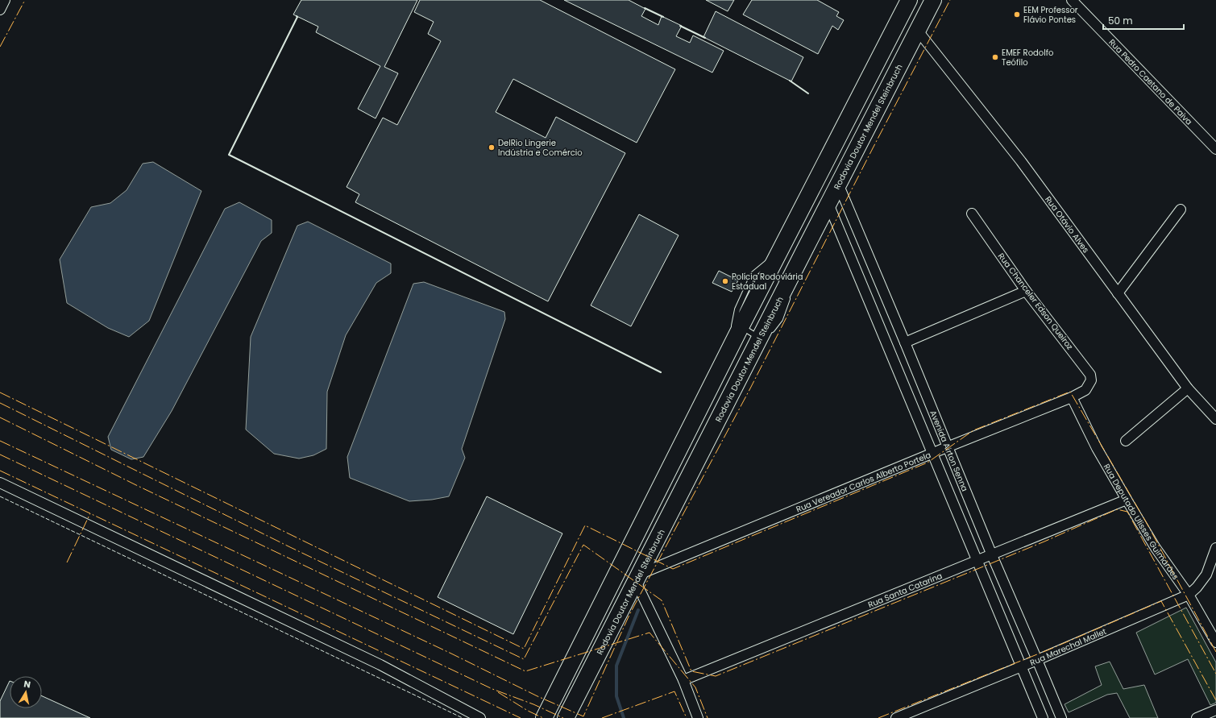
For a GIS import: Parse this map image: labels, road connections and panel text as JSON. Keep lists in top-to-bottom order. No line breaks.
{"streets":{"highway":["Rodovia Doutor Mendel Steinbruch"],"street":["Rua Pedro Caetano de Paiva","Rua Otávio Alves","Rua Chanceler Edson Queiroz","Avenida Airton Senna","Rua Vereador Carlos Alberto Portela","Rua Deputado Ulisses Guimarães","Rua Santa Catarina","Rua Marechal Mallet"]},"crossings":[["Rodovia Doutor Mendel Steinbruch","Rua Otávio Alves"],["Rodovia Doutor Mendel Steinbruch","Avenida Airton Senna"],["Rodovia Doutor Mendel Steinbruch","Rua Vereador Carlos Alberto Portela"],["Rua Chanceler Edson Queiroz","Rua Vereador Carlos Alberto Portela"],["Avenida Airton Senna","Rua Vereador Carlos Alberto Portela"],["Avenida Airton Senna","Rua Santa Catarina"],["Avenida Airton Senna","Rua Marechal Mallet"],["Rua Vereador Carlos Alberto Portela","Rua Deputado Ulisses Guimarães"],["Rua Deputado Ulisses Guimarães","Rua Santa Catarina"],["Rua Deputado Ulisses Guimarães","Rua Marechal Mallet"]],"places":["EEM Professor Flávio Pontes","EMEF Rodolfo Teófilo","DelRio Lingerie Indústria e Comércio","Polícia Rodoviária Estadual"],"scale_bar":"50 m","north":"top"}
